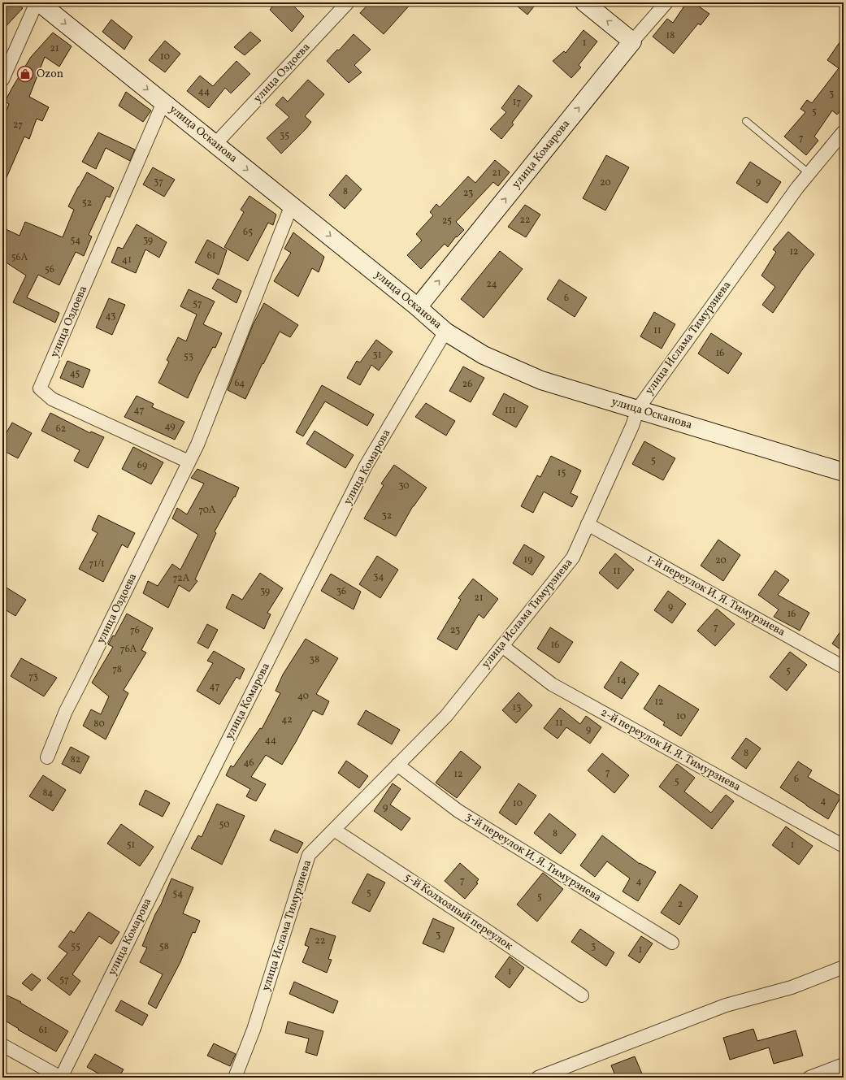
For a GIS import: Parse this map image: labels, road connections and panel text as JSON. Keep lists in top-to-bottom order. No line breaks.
{"streets":{"main road":["улица Осканова","улица Комарова"],"street":["улица Оздоева","улица Ислама Тимурзиева","1-й переулок И. Я. Тимурзиева","2-й переулок И. Я. Тимурзиева","3-й переулок И. Я. Тимурзиева","5-й Колхозный переулок"]},"crossings":[["улица Оздоева","улица Осканова"],["улица Осканова","улица Комарова"],["улица Осканова","улица Ислама Тимурзиева"],["улица Ислама Тимурзиева","1-й переулок И. Я. Тимурзиева"],["улица Ислама Тимурзиева","2-й переулок И. Я. Тимурзиева"],["улица Ислама Тимурзиева","3-й переулок И. Я. Тимурзиева"],["улица Ислама Тимурзиева","5-й Колхозный переулок"]],"one_way":["улица Осканова"],"places":{"shop":["Ozon"]},"house_numbers":["18","1","21","10","44","3","17","5","27","35","7","21","37","9","20","8","23","52","22","25","65","54","39","12","61","56А","41","56","24","6","57","43","11","16","31","53","45","64","26","47","111","49","62","5","69","15","30","70А","32","19","20","71/1","11","34","72А","39","36","21","9","16","7","76","23","16","76А","38","78","5","73","14","47","40","12","13","10","42","11","80","9","44","8","82","46","7","12","6","5","84","4","10","9","50","8","51","1","7","4","5","54","5","2","3","22","55","58","3","1","1","57","61"]}
